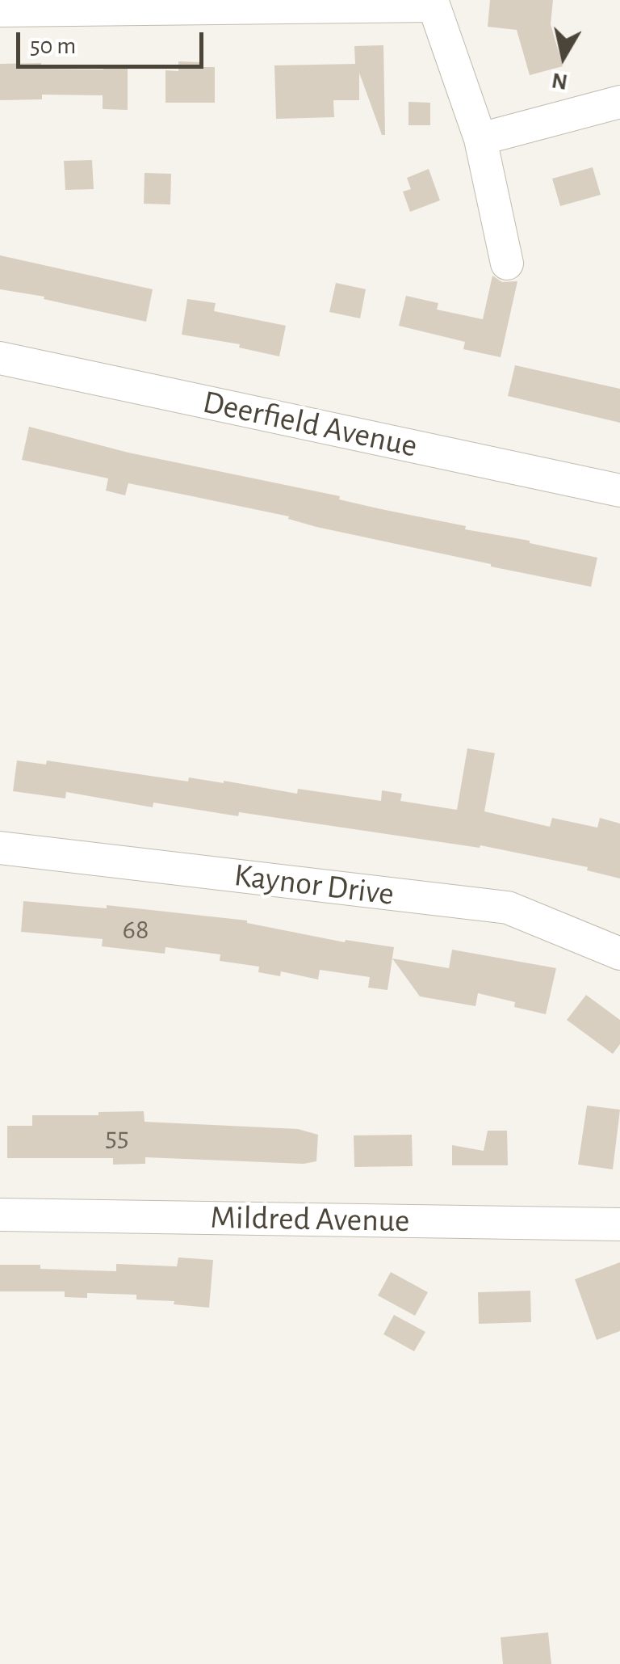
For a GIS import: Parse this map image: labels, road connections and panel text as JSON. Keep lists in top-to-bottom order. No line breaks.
{"streets":{"street":["Deerfield Avenue","Kaynor Drive","Mildred Avenue"]},"house_numbers":["68","55"],"scale_bar":"50 m","north":"bottom"}
